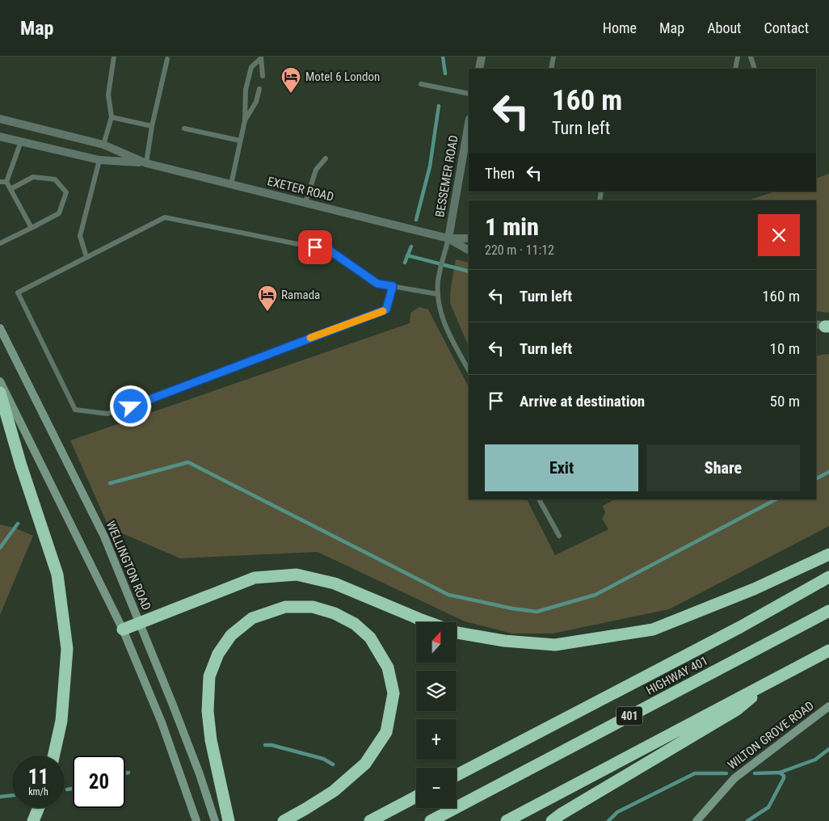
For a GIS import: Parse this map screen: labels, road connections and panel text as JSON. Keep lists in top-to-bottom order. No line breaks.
{"streets":{"highway":["HIGHWAY 401","401"],"main road":["WELLINGTON ROAD","WILTON GROVE ROAD"],"street":["BESSEMER ROAD","EXETER ROAD"]},"crossings":[["BESSEMER ROAD","EXETER ROAD"]],"places":{"hotel":["Motel 6 London","Ramada"]},"north":"top","page":{"header":"Map","nav":["Home","Map","About","Contact"],"turn":["160 m","Turn left"],"then":"Then","heading":["1 min","220 m · 11:12"],"list":[{"name":"Turn left","value":"160 m"},{"name":"Turn left","value":"10 m"},{"name":"Arrive at destination","value":"50 m"}],"buttons":["Exit","Share"],"map_buttons":["+","−"],"speed":"11 km/h","limit":"20"}}
